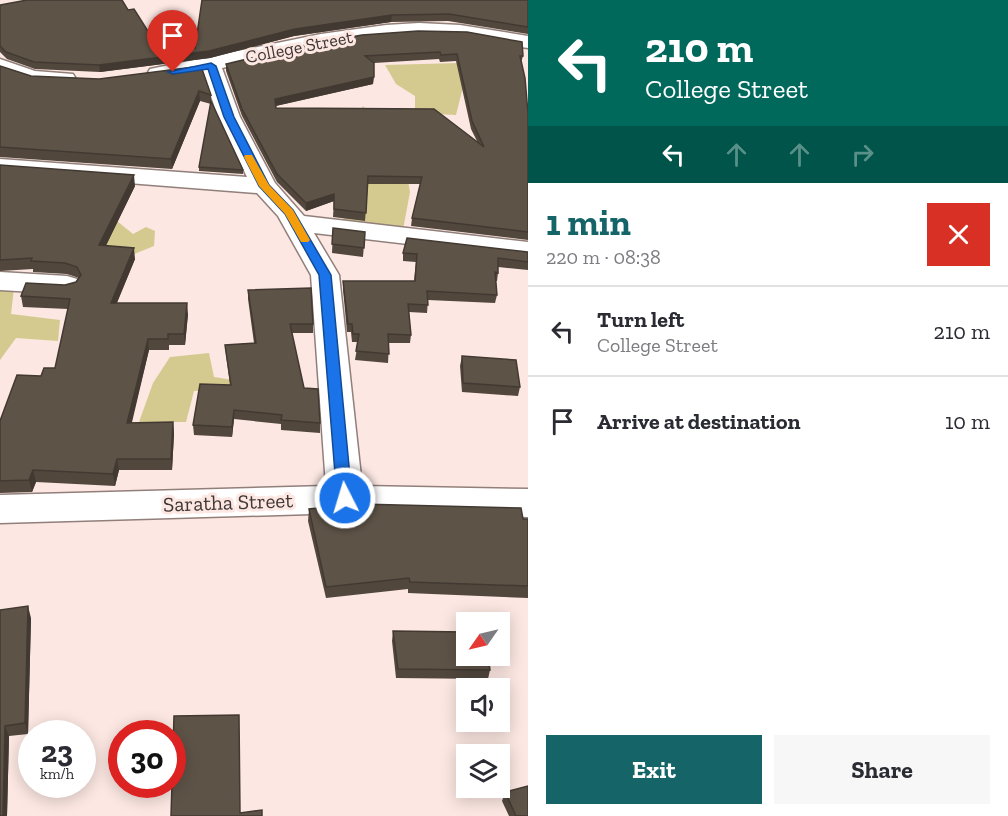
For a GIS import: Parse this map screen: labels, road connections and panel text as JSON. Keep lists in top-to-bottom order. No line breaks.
{"streets":{"street":["College Street","Saratha Street"]},"north":"bottom left","page":{"turn":["210 m","College Street"],"heading":["1 min","220 m · 08:38"],"list":[{"name":"Turn left","note":"College Street","value":"210 m"},{"name":"Arrive at destination","value":"10 m"}],"speed":"23 km/h","limit":"30","buttons":["Exit","Share"]}}
